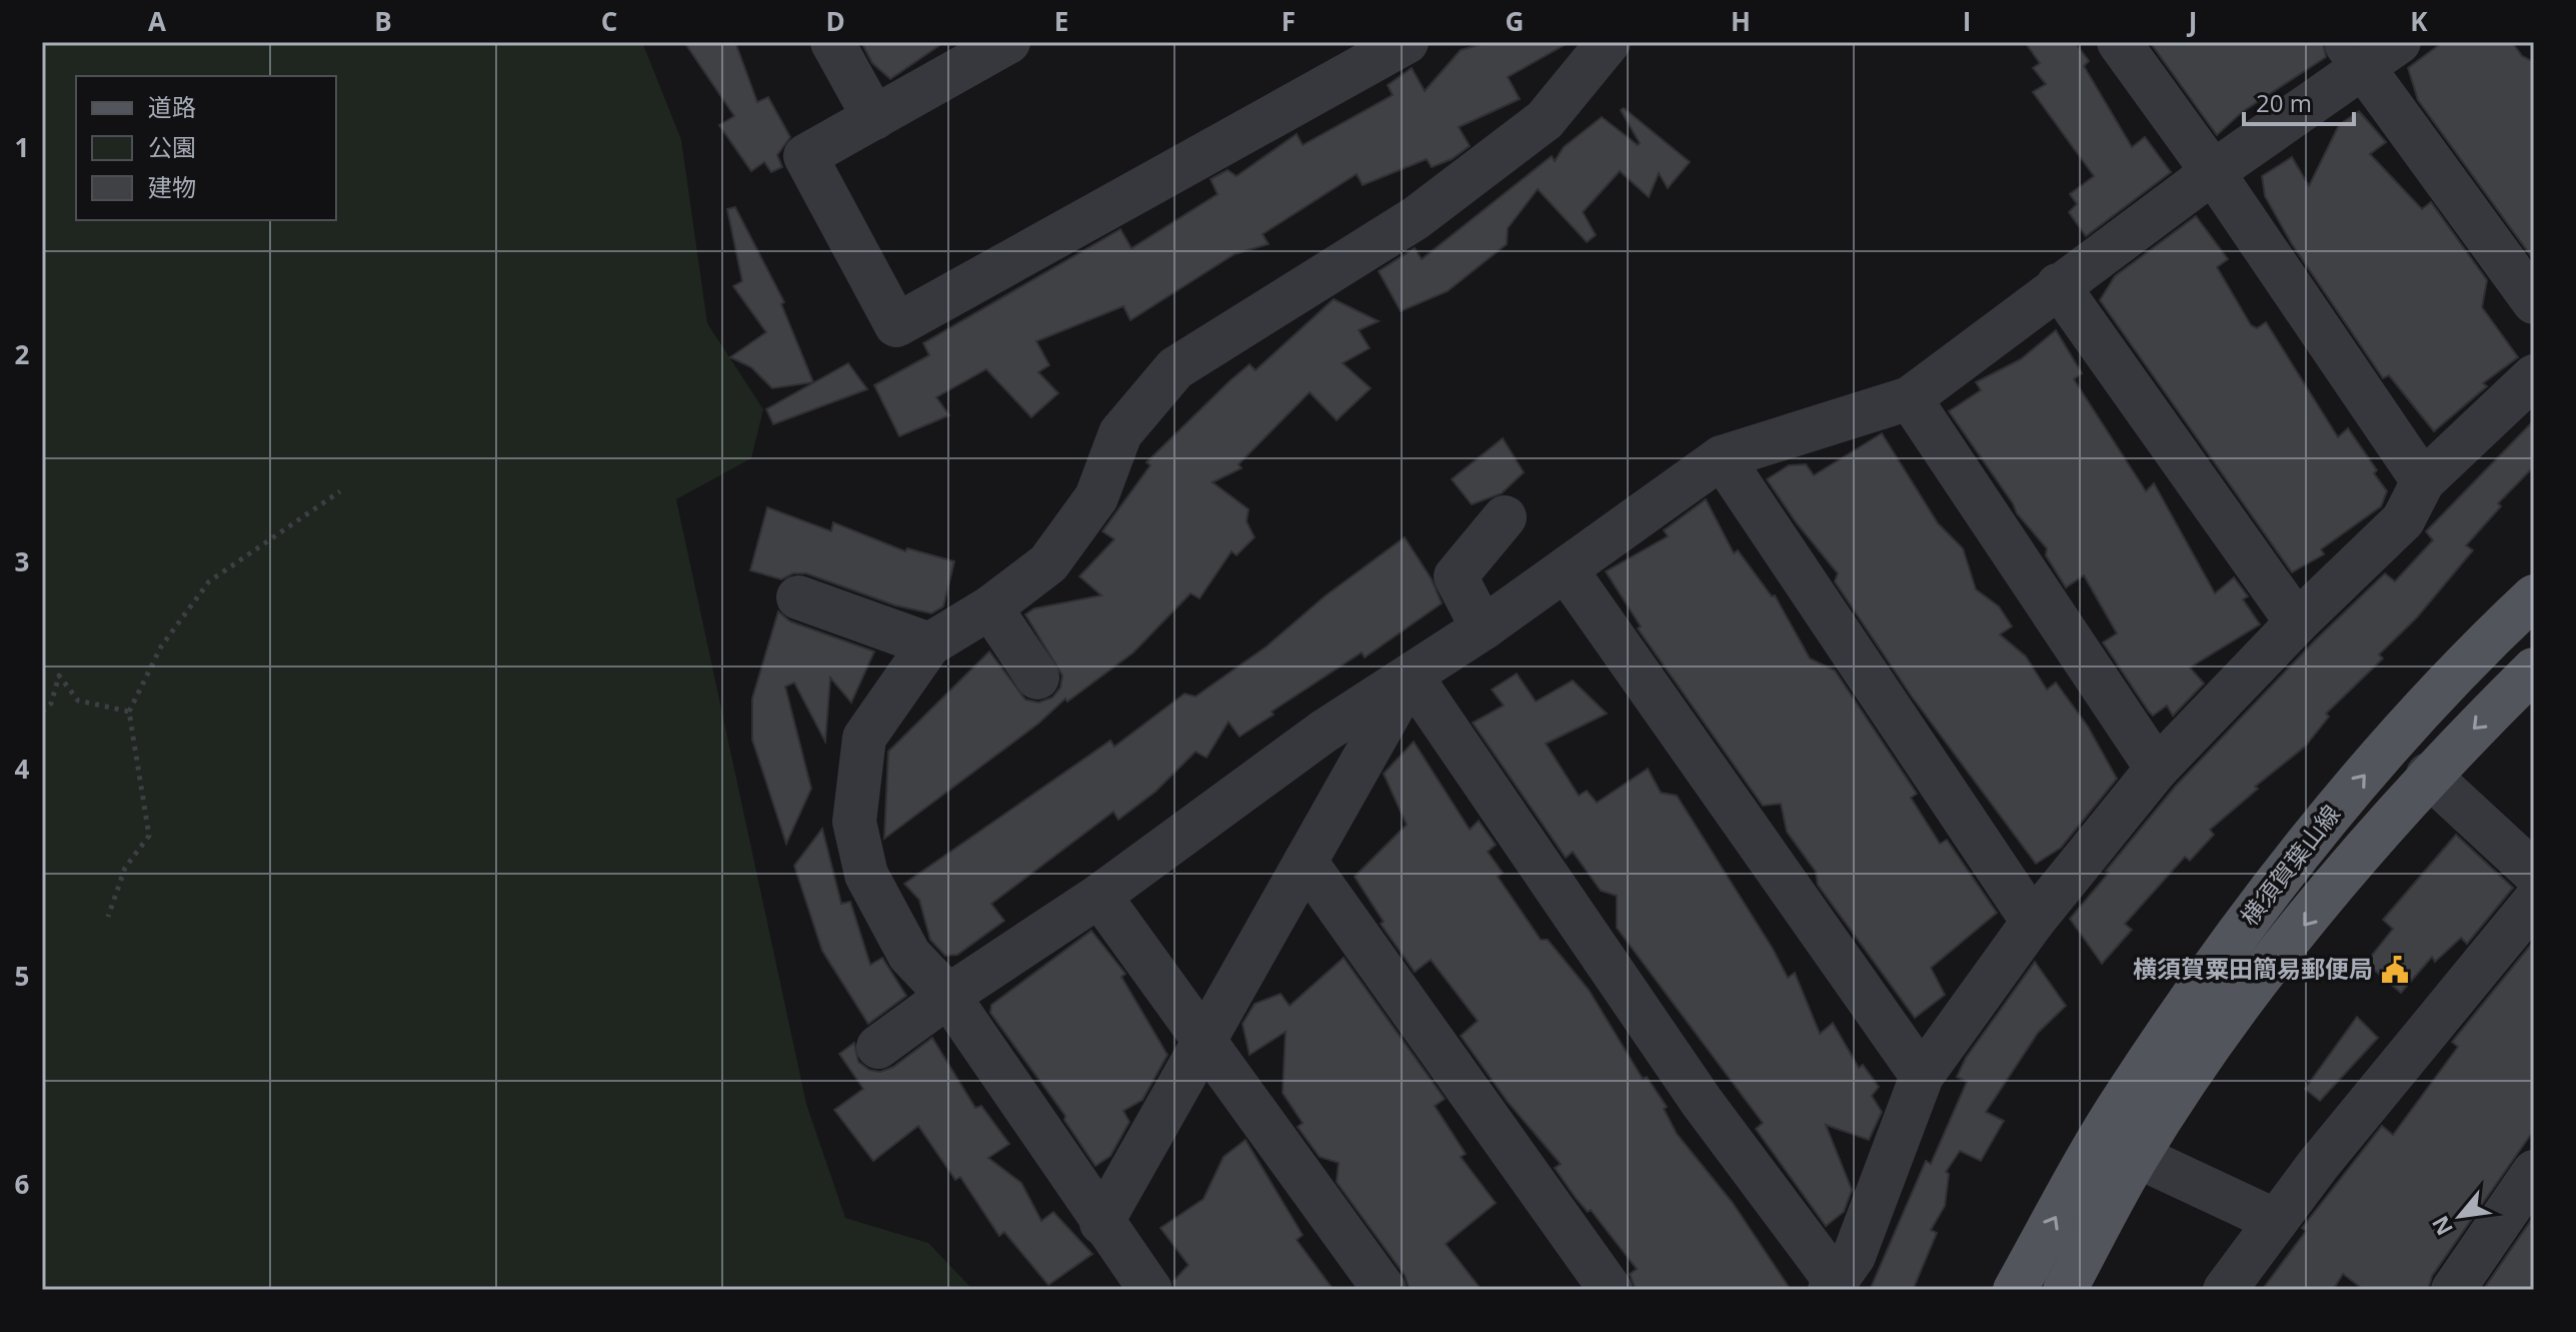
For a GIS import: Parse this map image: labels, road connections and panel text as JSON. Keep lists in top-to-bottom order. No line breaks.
{"streets":{"main road":["横須賀葉山線"]},"places":{"public building":["横須賀粟田簡易郵便局"]},"legend":["道路","公園","建物"],"scale_bar":"20 m","north":"bottom left","grid":{"columns":["A","B","C","D","E","F","G","H","I","J","K"],"rows":["1","2","3","4","5","6"]}}
